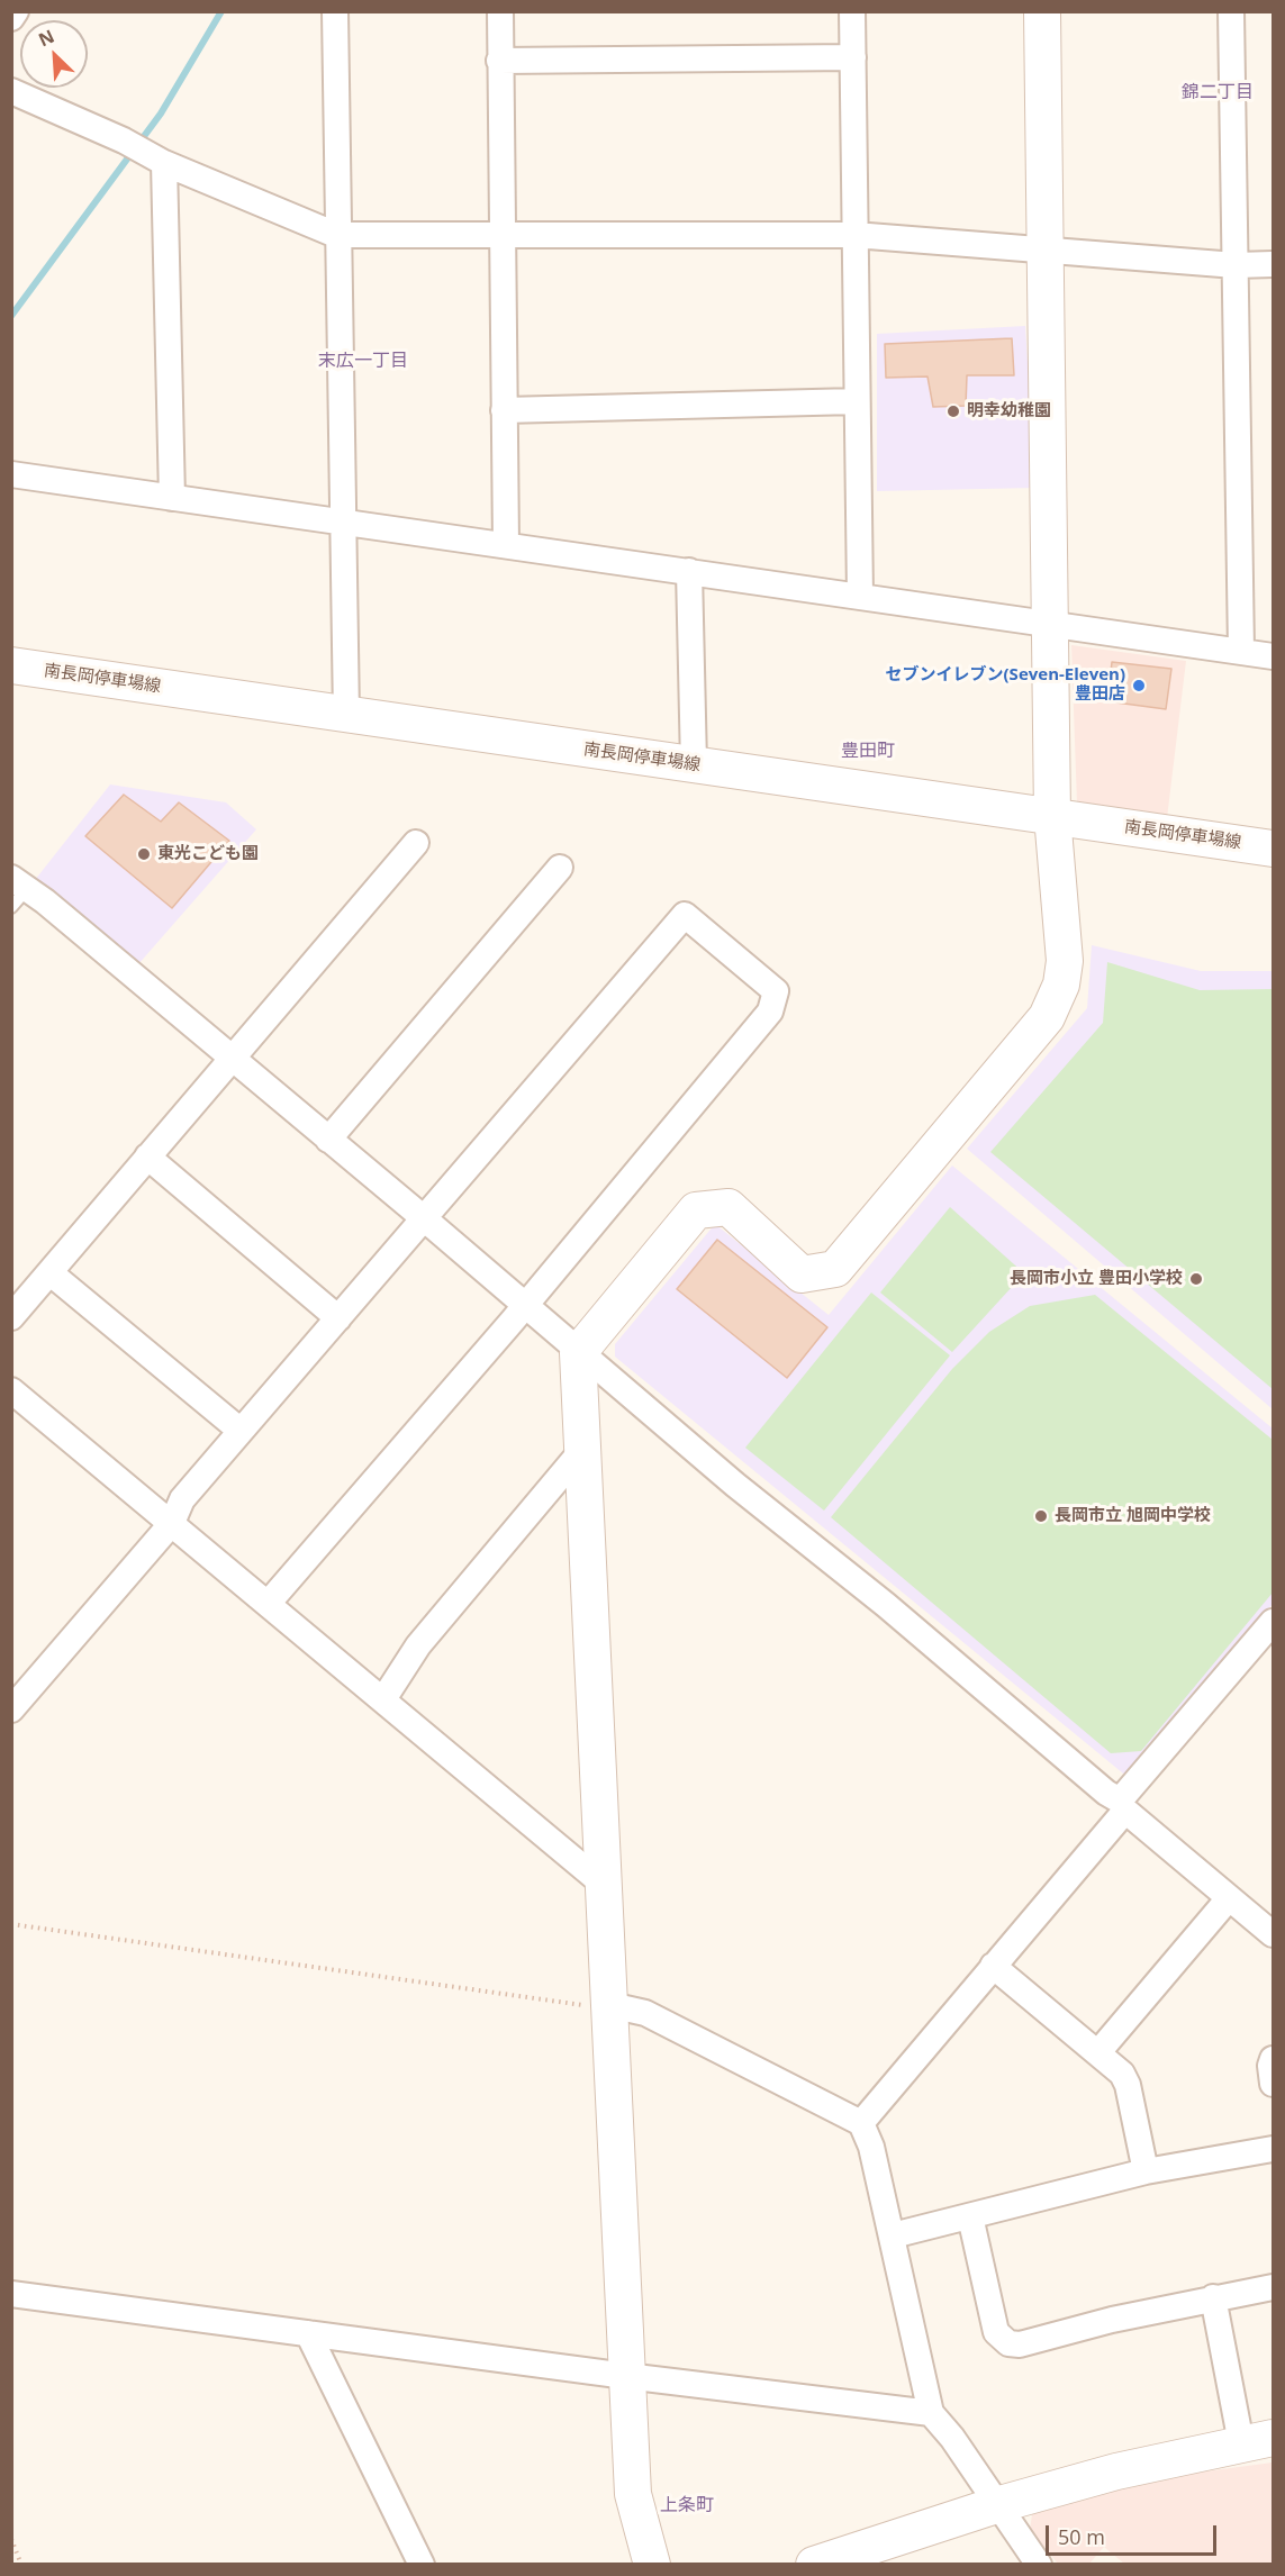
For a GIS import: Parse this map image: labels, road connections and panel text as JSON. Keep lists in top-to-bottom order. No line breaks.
{"streets":{"street":["南長岡停車場線"]},"districts":["錦二丁目","末広一丁目","豊田町","上条町"],"places":["明幸幼稚園","セブンイレブン(Seven-Eleven) 豊田店","東光こども園","長岡市小立 豊田小学校","長岡市立 旭岡中学校"],"scale_bar":"50 m","north":"top left"}
